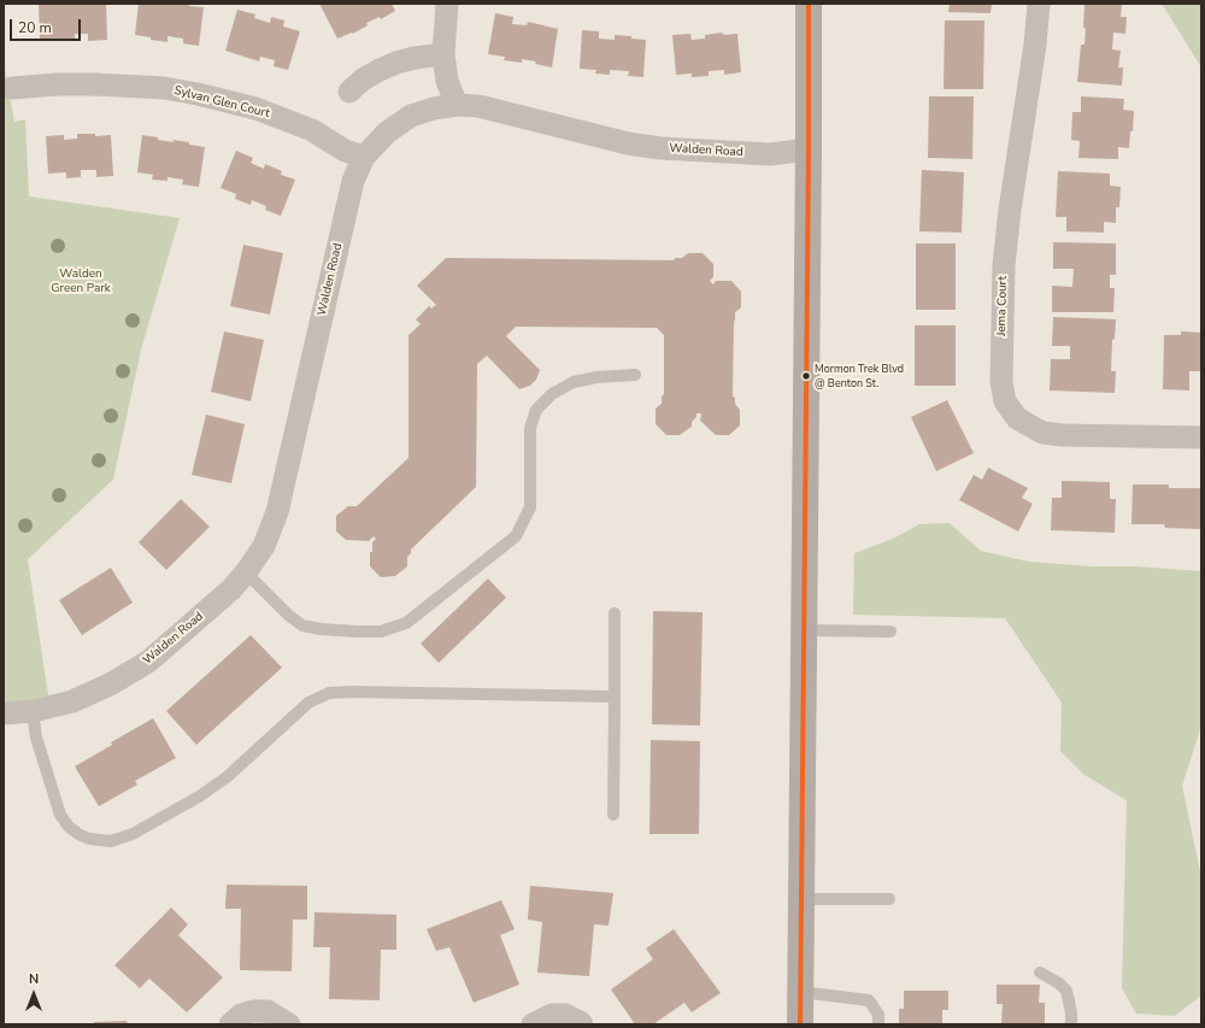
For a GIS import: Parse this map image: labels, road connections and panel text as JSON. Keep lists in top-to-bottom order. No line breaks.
{"streets":{"street":["Sylvan Glen Court","Walden Road","Jema Court"]},"crossings":[["Sylvan Glen Court","Walden Road"]],"parks":["Walden Green Park"],"places":["Mormon Trek Blvd @ Benton St."],"scale_bar":"20 m","north":"top"}
